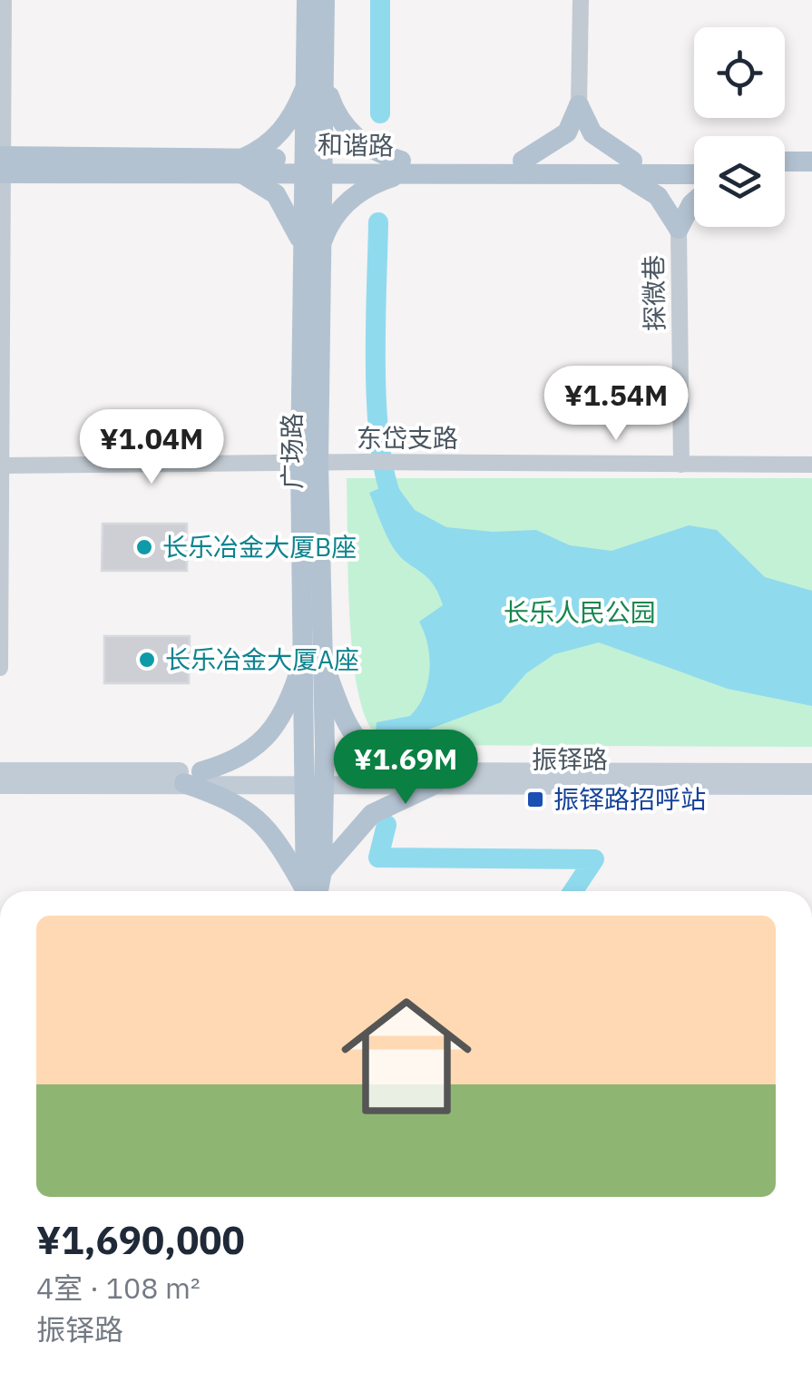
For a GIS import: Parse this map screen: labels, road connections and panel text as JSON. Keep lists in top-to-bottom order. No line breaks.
{"streets":{"main road":["和谐路","广场路","振铎路"],"street":["探微巷","东岱支路"]},"crossings":[["和谐路","广场路"],["探微巷","东岱支路"],["东岱支路","广场路"],["广场路","振铎路"]],"parks":["长乐人民公园"],"places":{"other":["长乐冶金大厦B座","长乐冶金大厦A座"],"transit":["振铎路招呼站"]},"page":{"price":["¥1.54M","¥1.04M","¥1.69M"],"list":[{"name":"¥1,690,000","note":"4室 · 108 m² · 振铎路"}]}}
